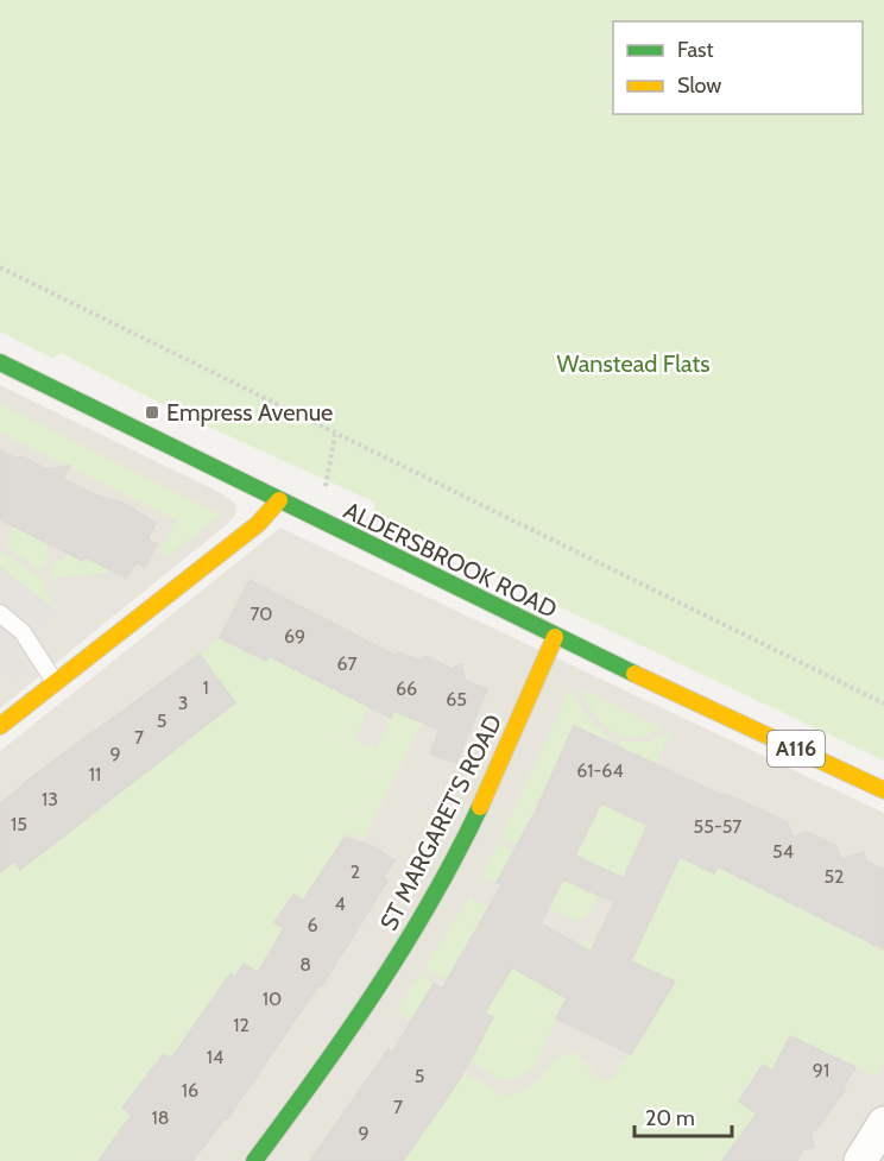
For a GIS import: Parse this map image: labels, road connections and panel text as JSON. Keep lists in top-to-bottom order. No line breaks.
{"streets":{"main road":["ALDERSBROOK ROAD","A116","ST MARGARET'S ROAD"]},"crossings":[["ALDERSBROOK ROAD","ST MARGARET'S ROAD"]],"parks":["Wanstead Flats"],"places":{"transit":["Empress Avenue"]},"house_numbers":["70","69","67","1","66","65","3","5","7","9","61-64","11","13","15","55-57","54","2","52","4","6","8","10","12","14","91","5","16","7","18","9"],"legend":["Fast","Slow"],"scale_bar":"20 m"}
